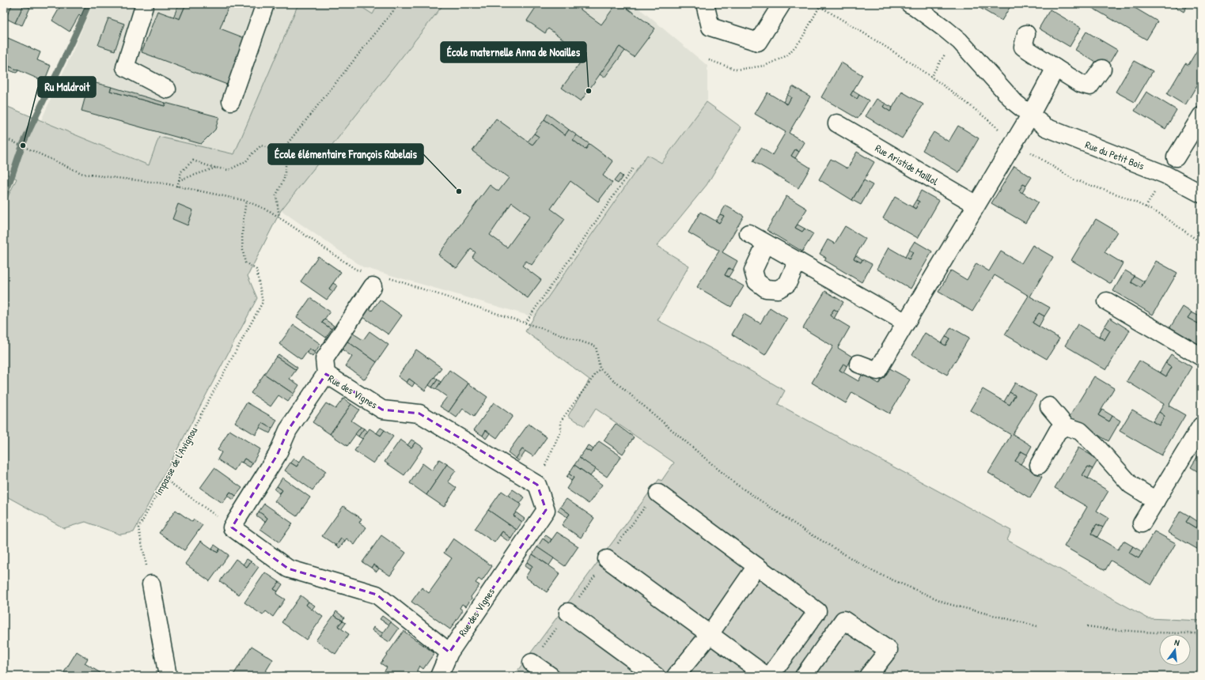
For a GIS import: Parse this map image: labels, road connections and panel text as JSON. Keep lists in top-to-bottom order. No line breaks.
{"streets":{"street":["Rue du Petit Bois","Rue Aristide Maillol","Rue des Vignes"],"path":["Impasse de l'Avignou"]},"places":["École maternelle Anna de Noailles","Ru Maldroit","École élémentaire François Rabelais"],"north":"top"}
